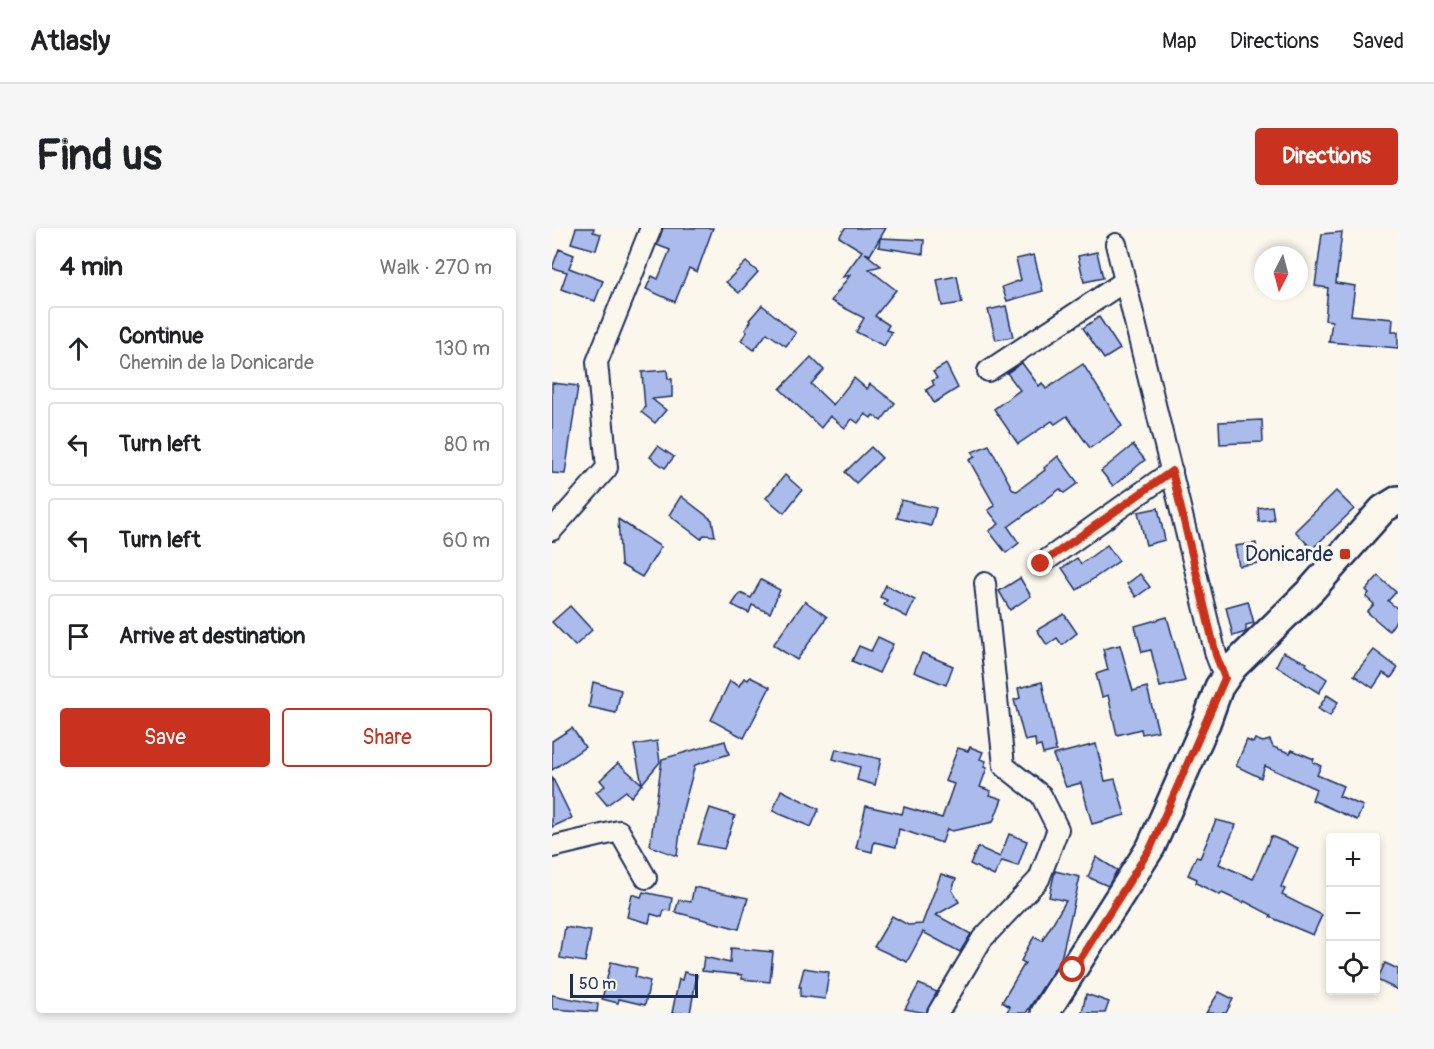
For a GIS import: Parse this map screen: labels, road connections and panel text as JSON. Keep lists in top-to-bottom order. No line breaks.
{"places":{"transit":["Donicarde"]},"scale_bar":"50 m","north":"bottom","page":{"header":"Atlasly","nav":["Map","Directions","Saved"],"buttons":["Directions",["Save","Share"]],"title":"Find us","heading":["4 min","Walk · 270 m"],"list":[["Continue","Chemin de la Donicarde","130 m"],["Turn left","80 m"],["Turn left","60 m"],"Arrive at destination"],"map_buttons":["+","−"],"scale":"50 m"}}
